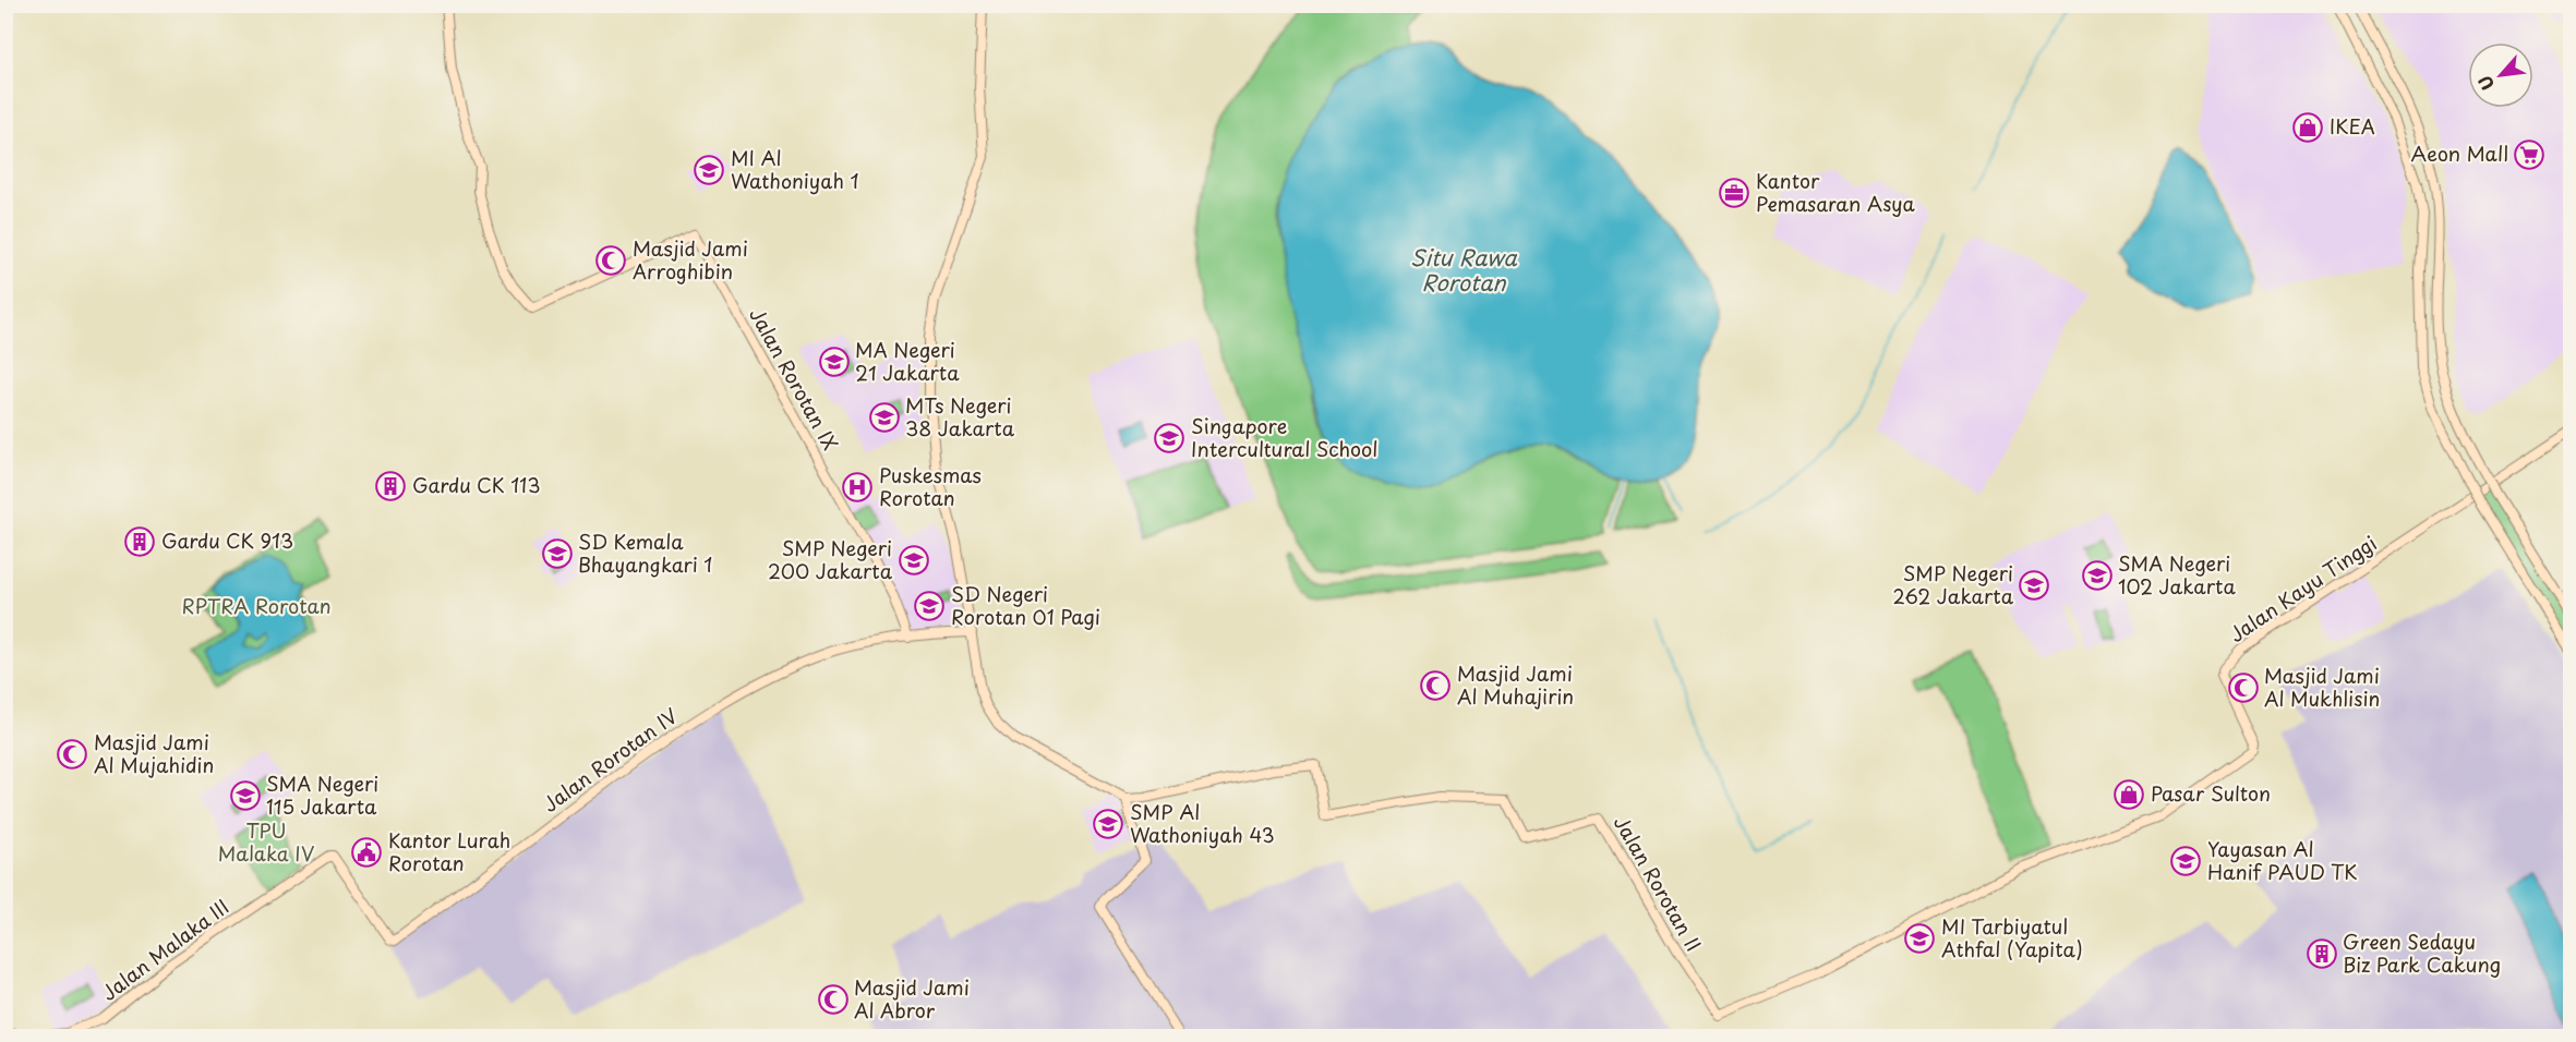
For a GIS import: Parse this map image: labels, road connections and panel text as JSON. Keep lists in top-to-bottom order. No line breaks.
{"streets":{"street":["Jalan Rorotan IX","Jalan Kayu Tinggi","Jalan Rorotan IV","Jalan Rorotan II","Jalan Malaka III"]},"crossings":[["Jalan Rorotan IX","Jalan Rorotan IV"],["Jalan Kayu Tinggi","Jalan Rorotan II"],["Jalan Rorotan IV","Jalan Malaka III"]],"water":["Situ Rawa Rorotan"],"parks":["RPTRA Rorotan","TPU Malaka IV"],"places":{"shop":["IKEA","Pasar Sulton"],"supermarket":["Aeon Mall"],"school or university":["MI Al Wathoniyah 1","MA Negeri 21 Jakarta","MTs Negeri 38 Jakarta","Singapore Intercultural School","SD Kemala Bhayangkari 1","SMP Negeri 200 Jakarta","SMA Negeri 102 Jakarta","SMP Negeri 262 Jakarta","SD Negeri Rorotan 01 Pagi","SMA Negeri 115 Jakarta","SMP Al Wathoniyah 43","Yayasan Al Hanif PAUD TK","MI Tarbiyatul Athfal (Yapita)"],"office":["Kantor Pemasaran Asya"],"mosque":["Masjid Jami Arroghibin","Masjid Jami Al Muhajirin","Masjid Jami Al Mukhlisin","Masjid Jami Al Mujahidin","Masjid Jami Al Abror"],"building":["Gardu CK 113","Gardu CK 913","Green Sedayu Biz Park Cakung"],"hospital":["Puskesmas Rorotan"],"public building":["Kantor Lurah Rorotan"]},"north":"bottom left"}
